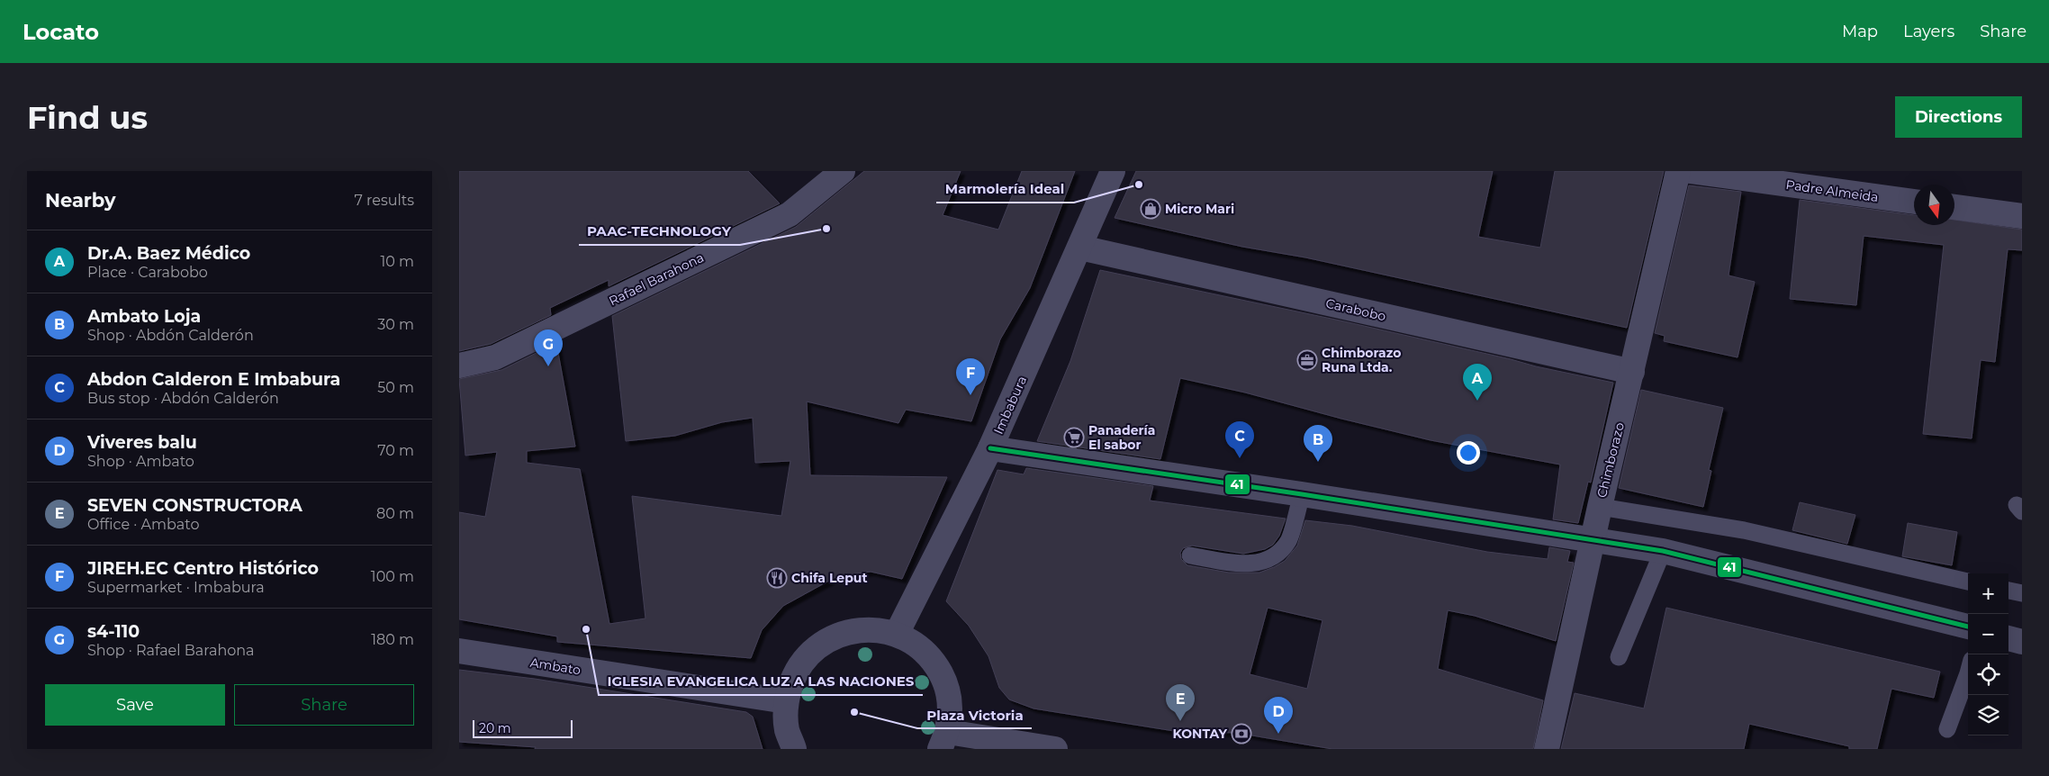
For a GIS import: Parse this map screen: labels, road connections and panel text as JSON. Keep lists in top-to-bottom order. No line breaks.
{"streets":{"street":["Padre Almeida","Rafael Barahona","Carabobo","Imbabura","Chimborazo","Ambato"]},"crossings":[["Carabobo","Imbabura"],["Carabobo","Chimborazo"]],"places":{"other":["Marmolería Ideal","PAAC-TECHNOLOGY","IGLESIA EVANGELICA LUZ A LAS NACIONES","Plaza Victoria"],"shop":["Micro Mari"],"office":["Chimborazo Runa Ltda."],"supermarket":["Panadería El sabor"],"restaurant":["Chifa Leput"],"bank":["KONTAY"]},"lines":["transit line 41"],"scale_bar":"20 m","north":"bottom","page":{"header":"Locato","nav":["Map","Layers","Share"],"buttons":["Directions",["Save","Share"]],"title":"Find us","heading":["Nearby","7 results"],"list":[{"mark":"A","name":"Dr.A. Baez Médico","note":"Place · Carabobo","value":"10 m"},{"mark":"B","name":"Ambato Loja","note":"Shop · Abdón Calderón","value":"30 m"},{"mark":"C","name":"Abdon Calderon E Imbabura","note":"Bus stop · Abdón Calderón","value":"50 m"},{"mark":"D","name":"Viveres balu","note":"Shop · Ambato","value":"70 m"},{"mark":"E","name":"SEVEN CONSTRUCTORA","note":"Office · Ambato","value":"80 m"},{"mark":"F","name":"JIREH.EC Centro Histórico","note":"Supermarket · Imbabura","value":"100 m"},{"mark":"G","name":"s4-110","note":"Shop · Rafael Barahona","value":"180 m"}],"pins":["G","F","A","C","B","E","D"],"map_buttons":["+","−"],"scale":"20 m"}}
